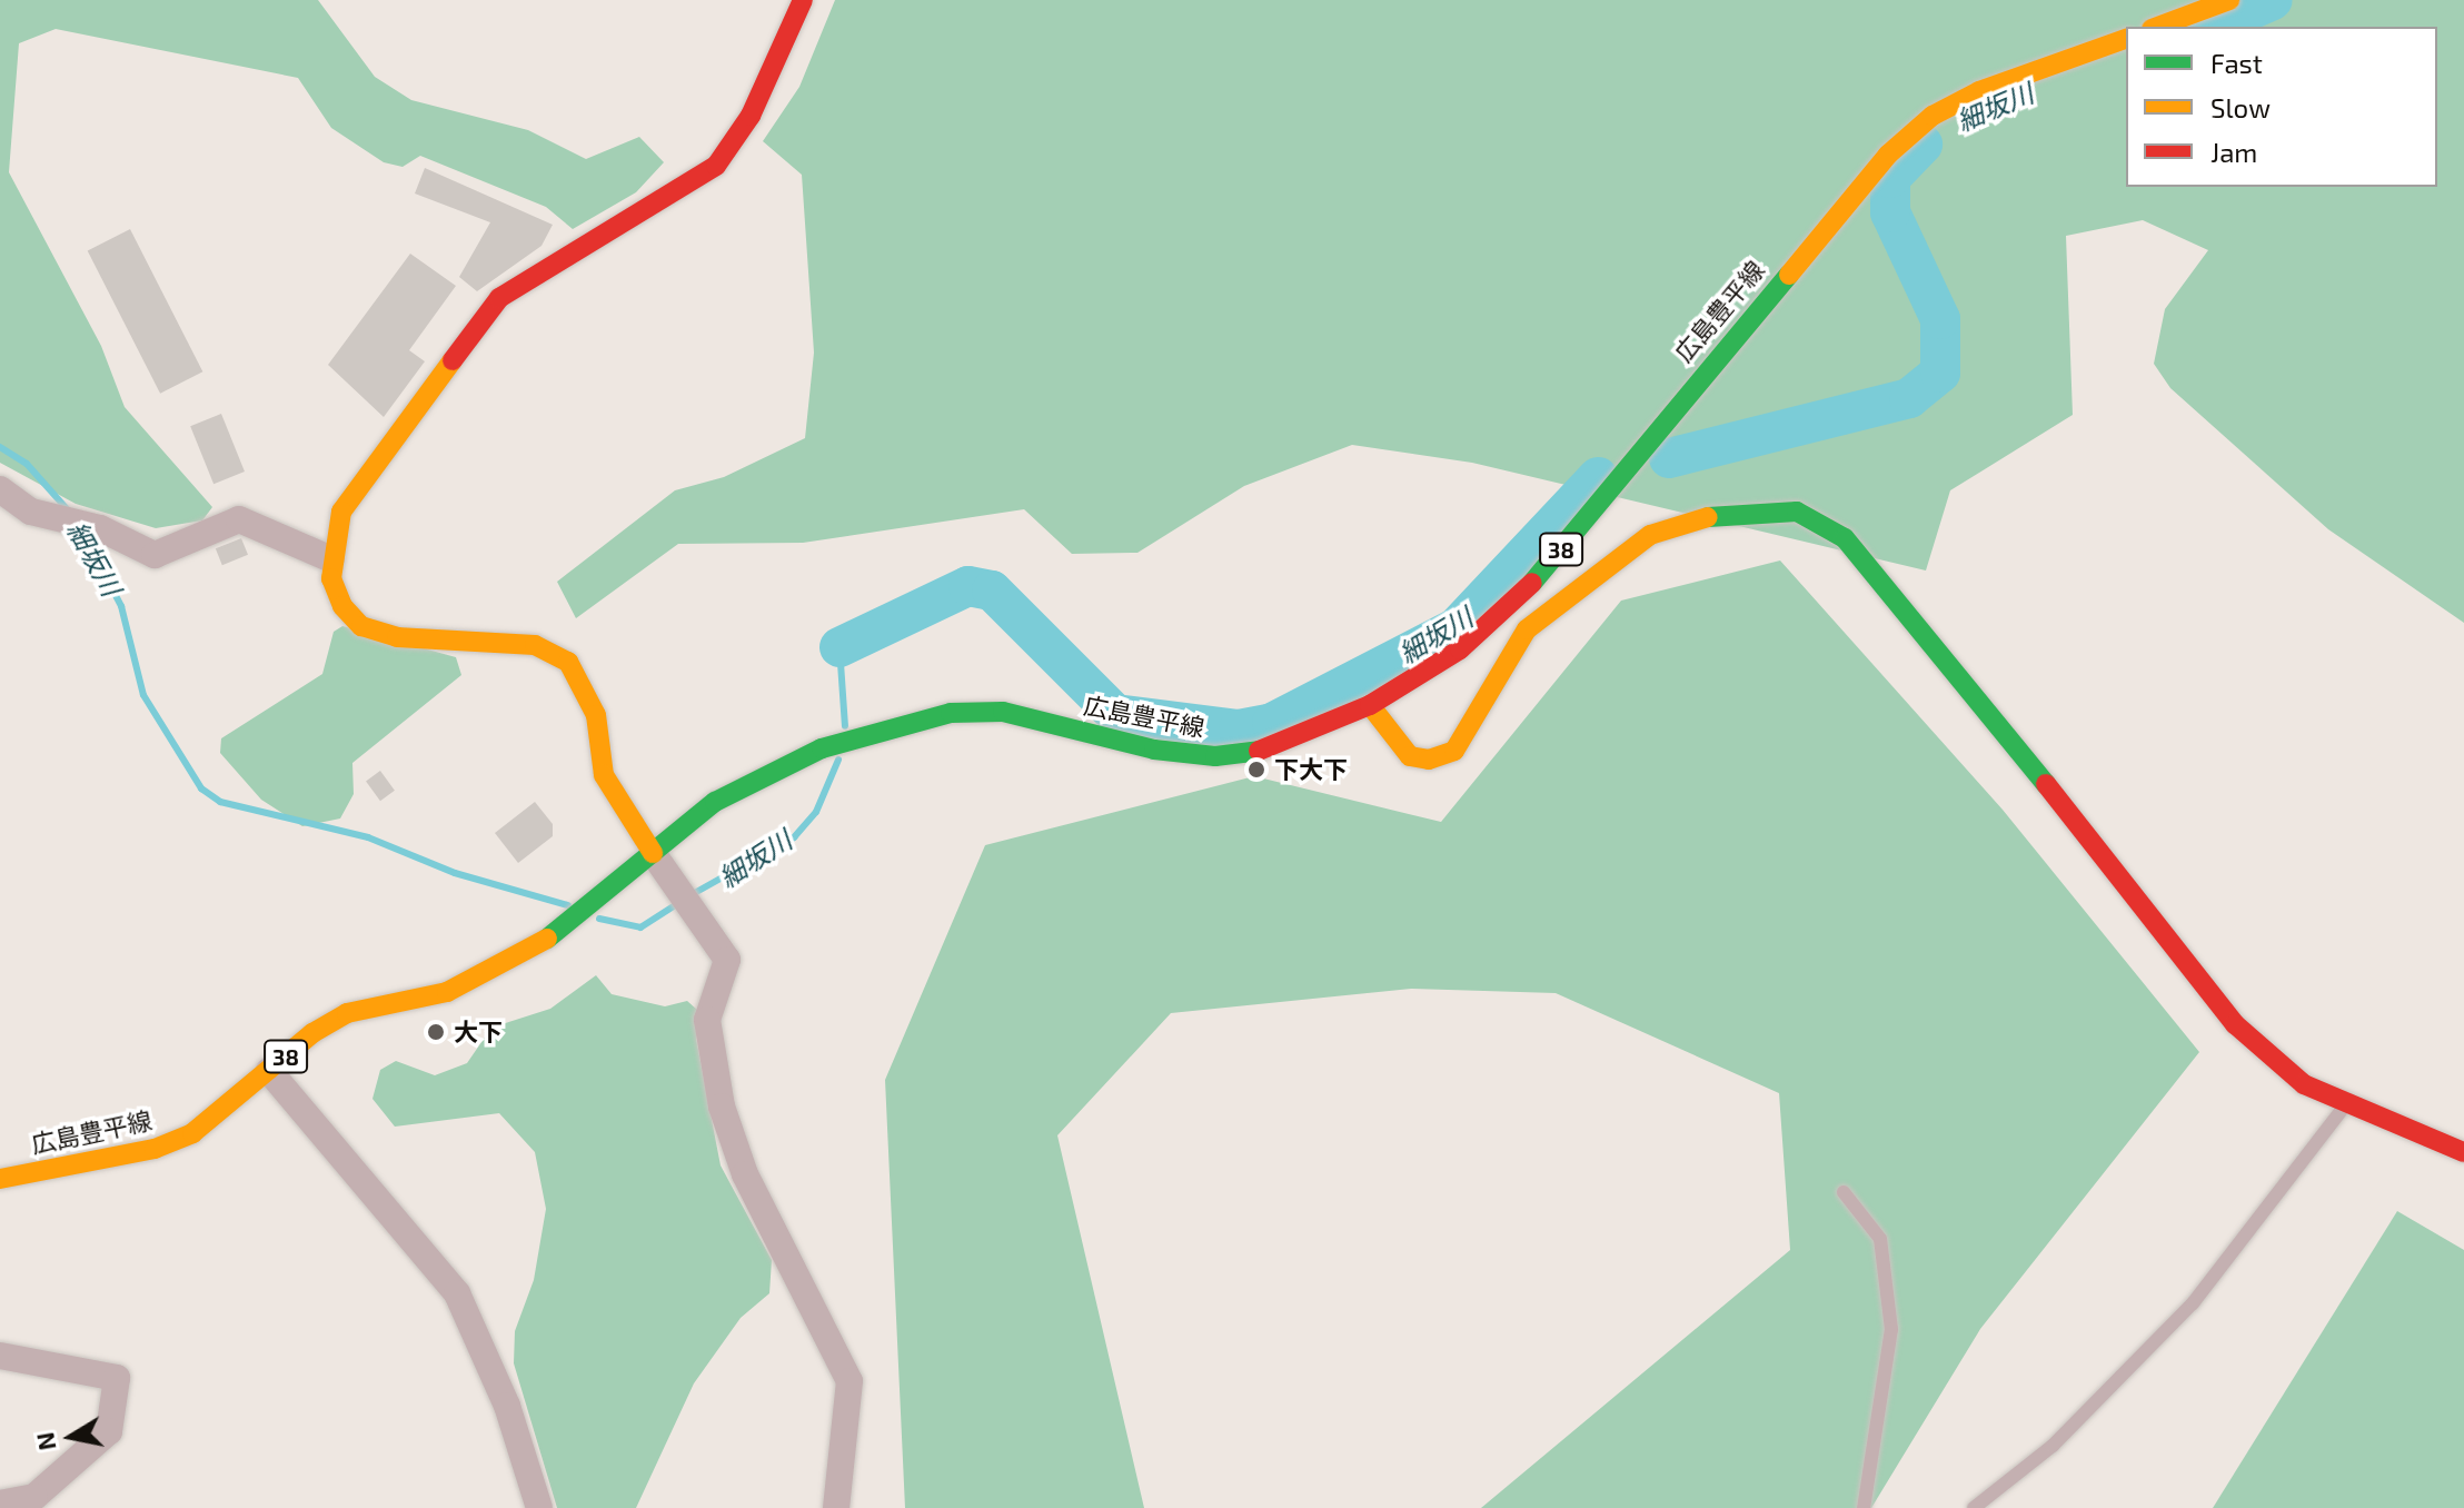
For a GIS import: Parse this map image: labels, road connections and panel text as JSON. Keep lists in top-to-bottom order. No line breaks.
{"streets":{"street":["広島豊平線","38"]},"water":["細坂川"],"places":["下大下","大下"],"legend":["Fast","Slow","Jam"],"north":"left"}
